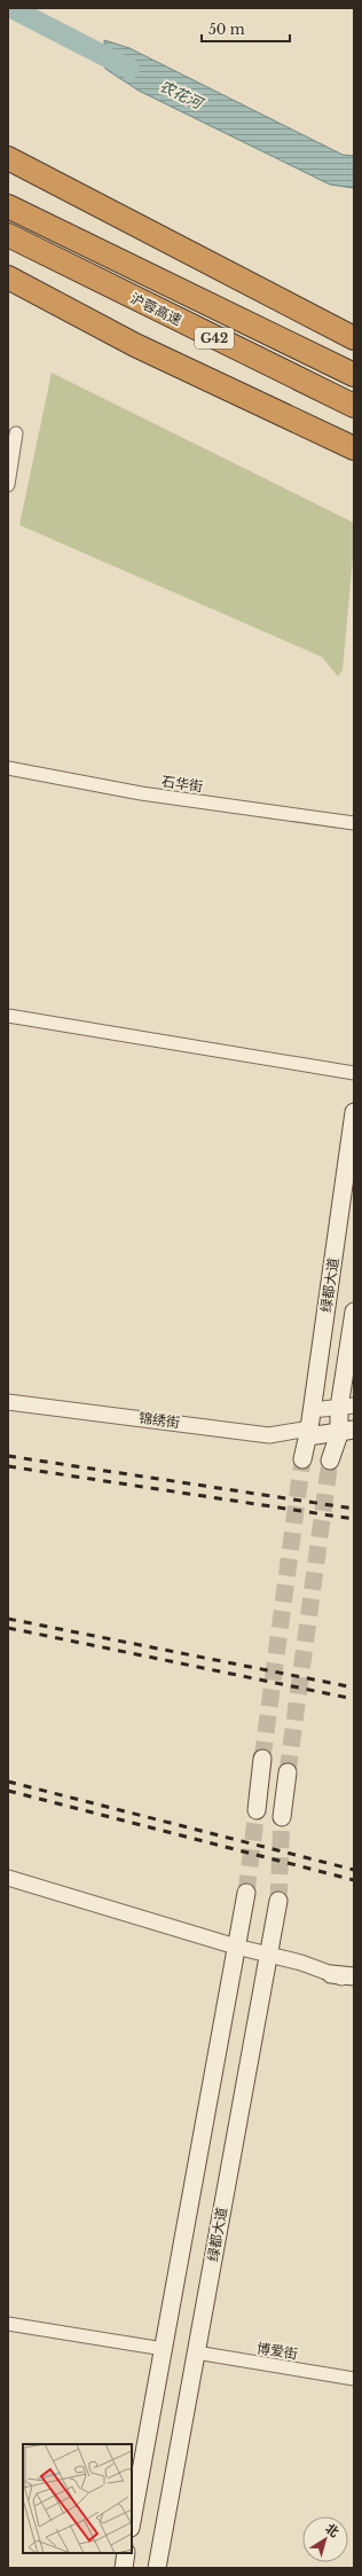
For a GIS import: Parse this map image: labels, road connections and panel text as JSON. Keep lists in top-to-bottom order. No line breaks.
{"streets":{"highway":["沪蓉高速","G42"],"main road":["绿都大道"],"street":["石华街","锦绣街","博爱街"]},"crossings":[["绿都大道","锦绣街"],["绿都大道","博爱街"]],"water":["农花河"],"scale_bar":"50 m","north":"top right"}
